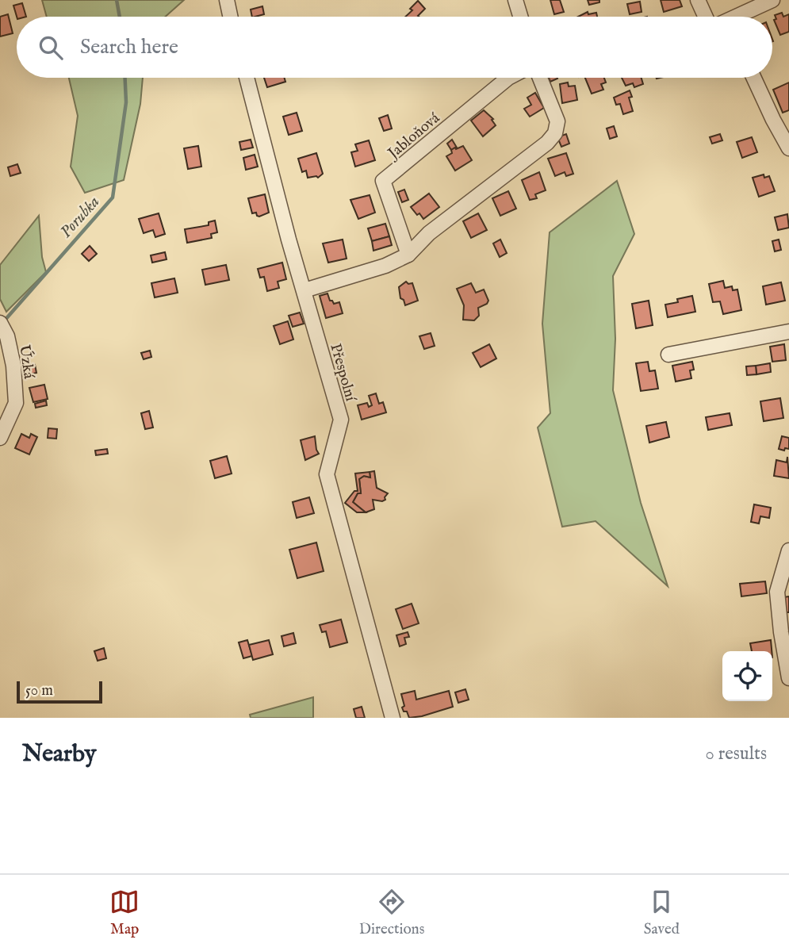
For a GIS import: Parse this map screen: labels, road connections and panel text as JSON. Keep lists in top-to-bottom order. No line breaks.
{"streets":{"street":["Jabloňová","Úzká","Přespolní"]},"water":["Porubka"],"scale_bar":"50 m","page":{"search":"Search here","scale":"50 m","heading":["Nearby","0 results"],"nav":["Map","Directions","Saved"]}}
